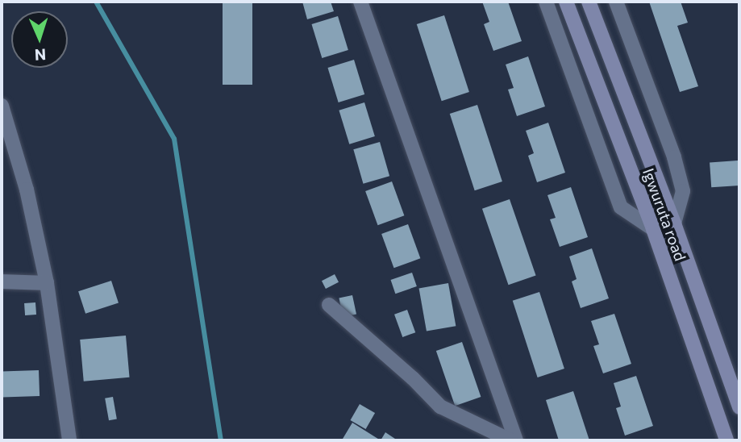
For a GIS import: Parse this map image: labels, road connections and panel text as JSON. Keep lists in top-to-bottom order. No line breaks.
{"streets":{"main road":["Igwuruta road"]},"north":"bottom"}
